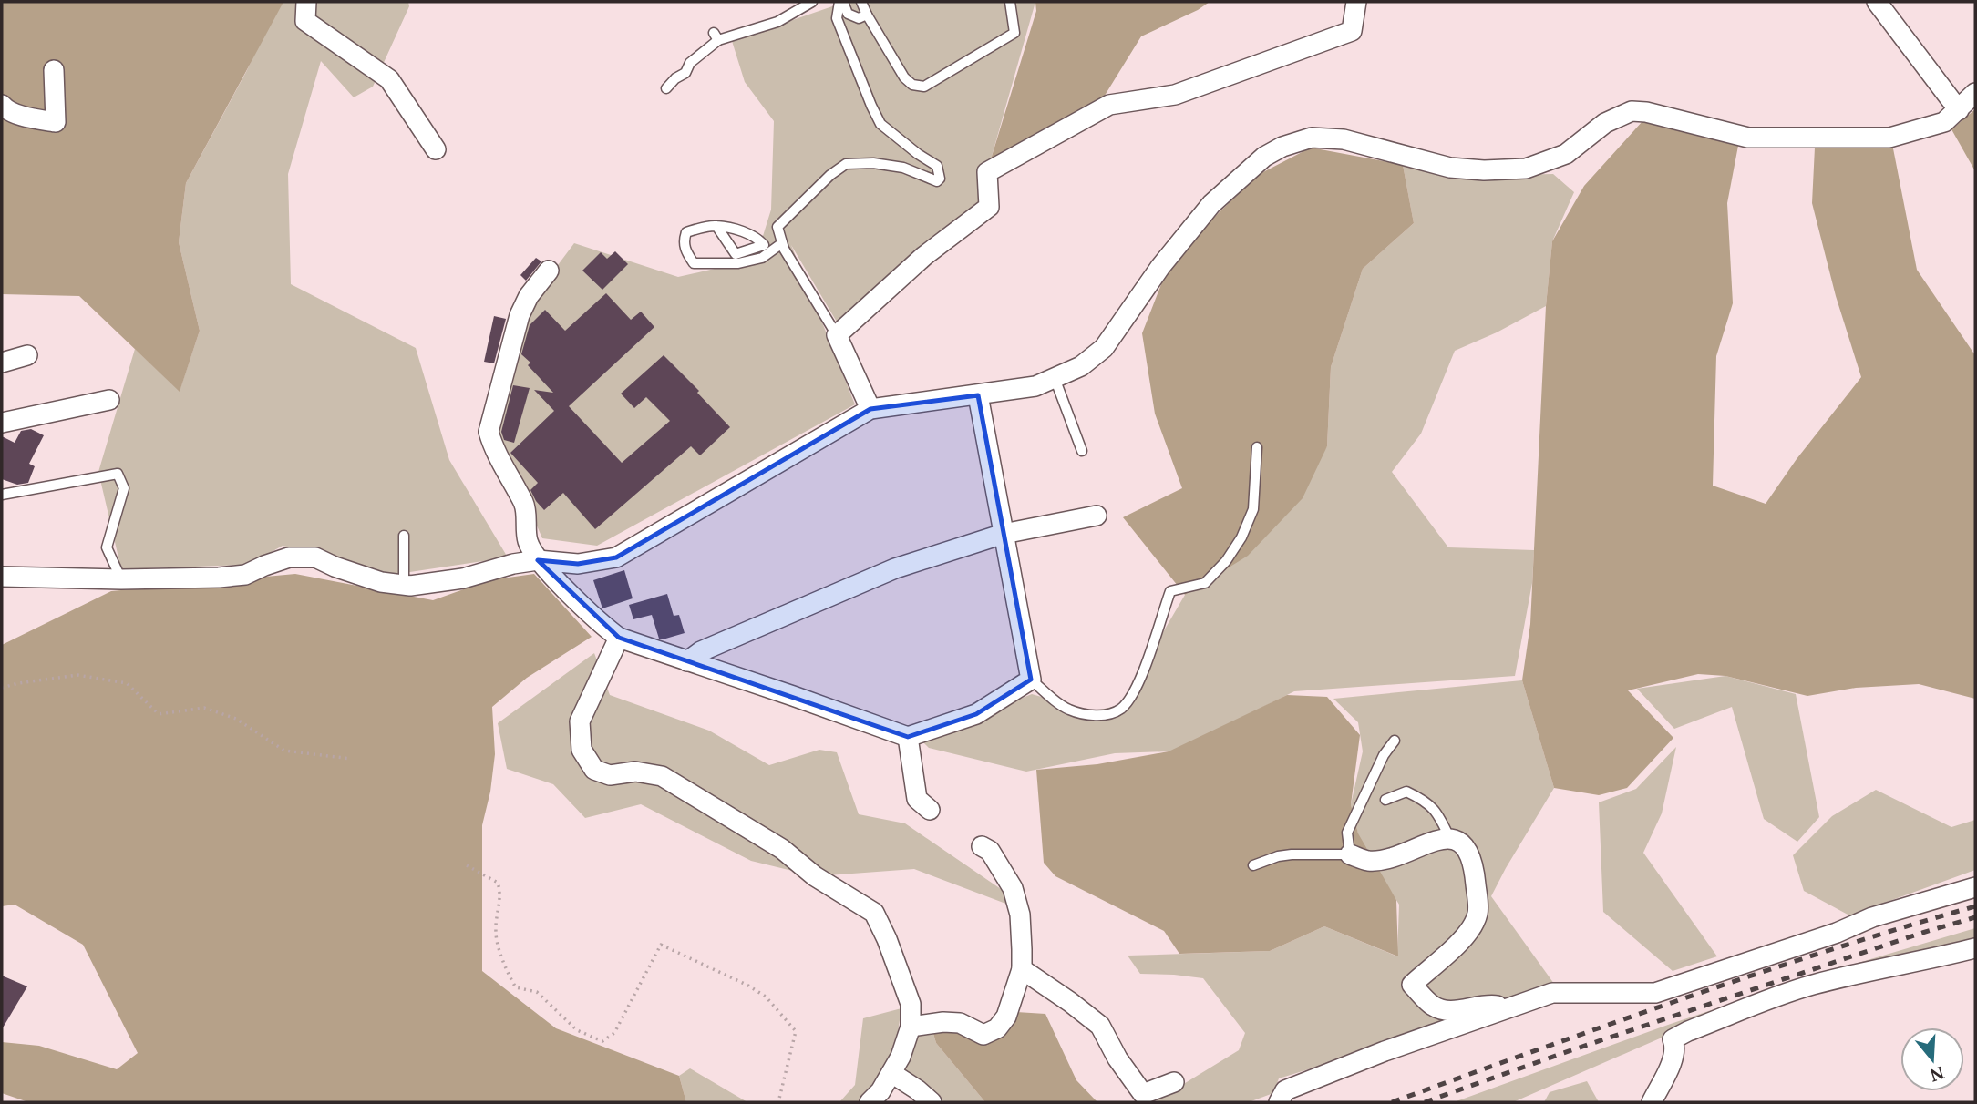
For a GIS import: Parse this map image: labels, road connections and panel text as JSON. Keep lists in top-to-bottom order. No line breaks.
{"north":"bottom"}
